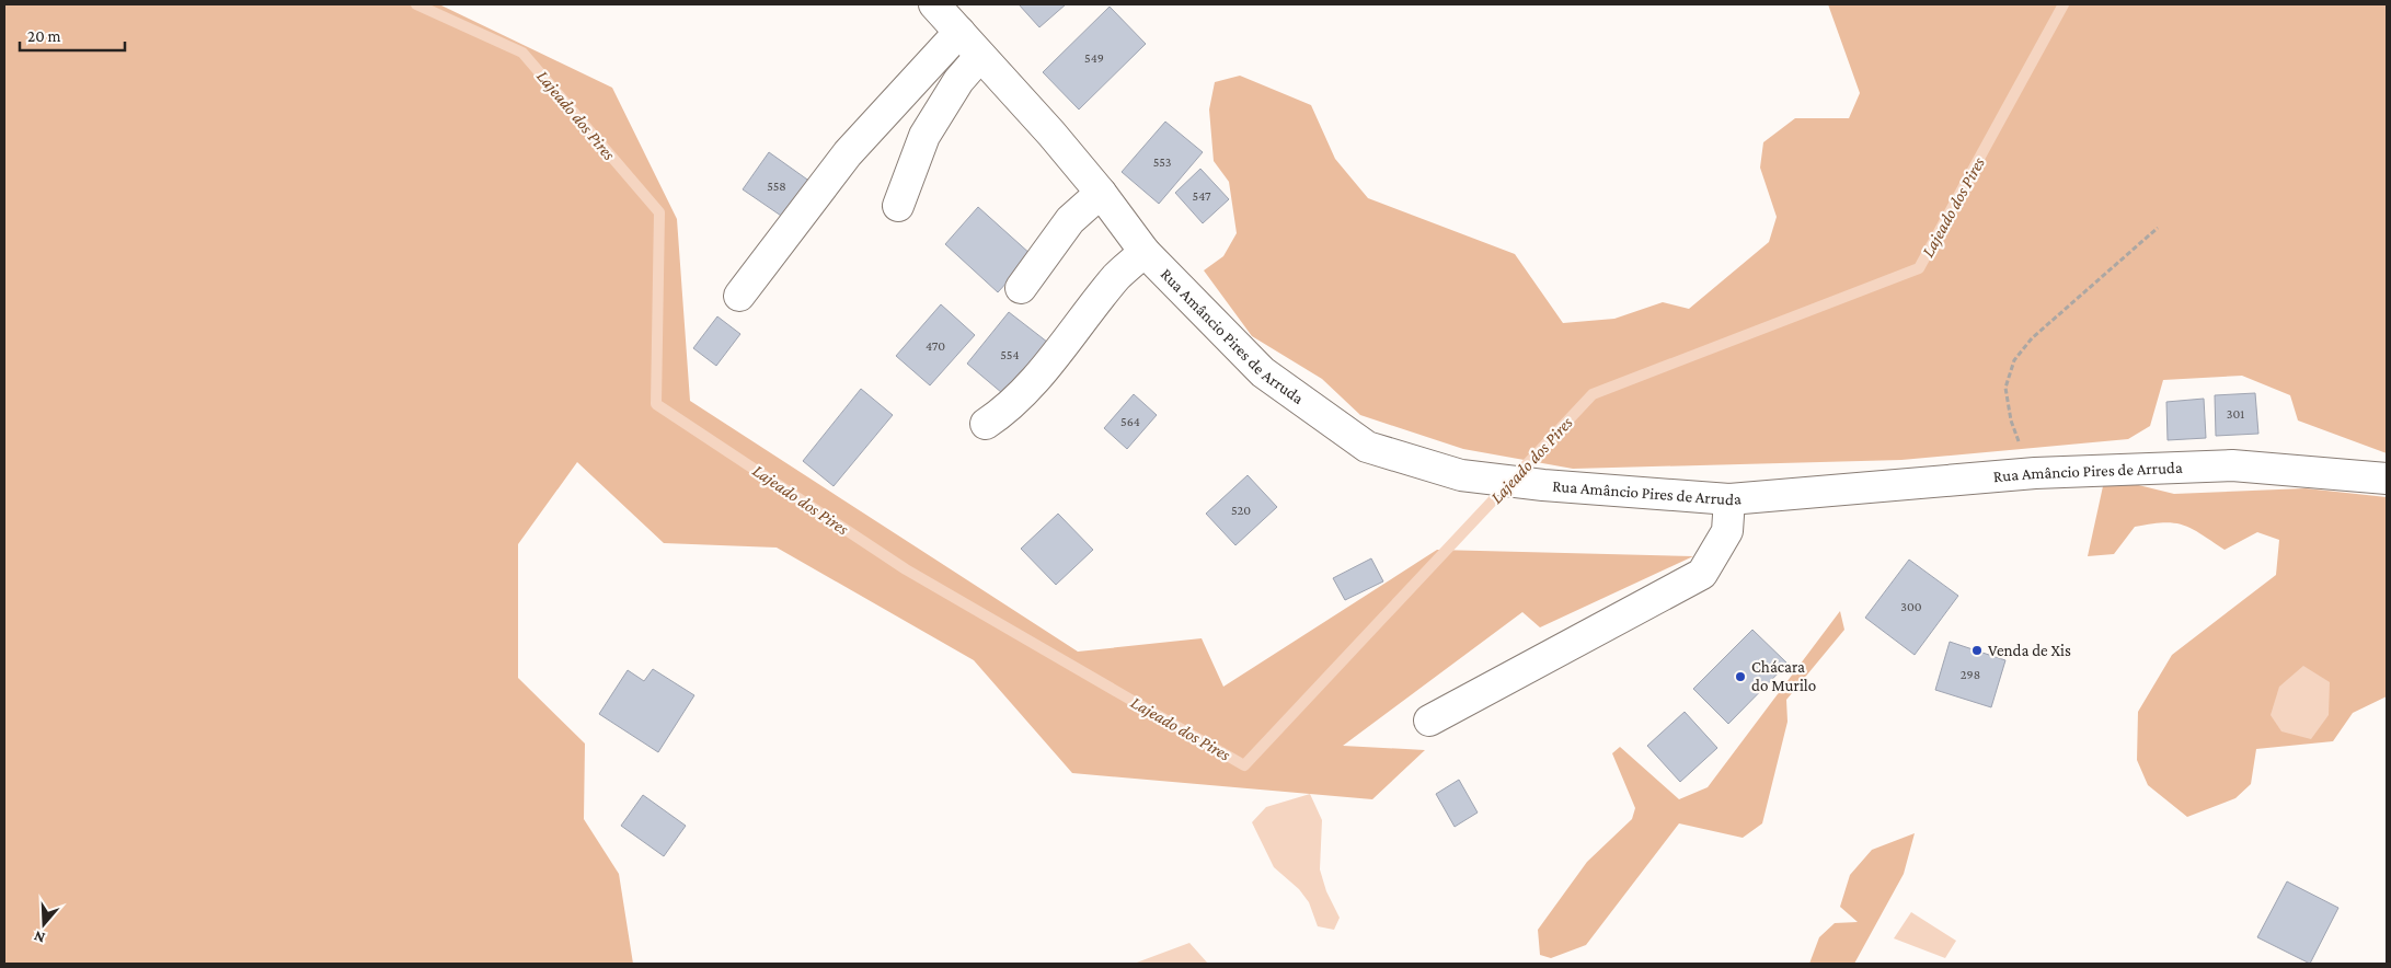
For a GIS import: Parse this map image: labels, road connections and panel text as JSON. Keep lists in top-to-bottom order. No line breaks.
{"streets":{"street":["Rua Amâncio Pires de Arruda"]},"water":["Lajeado dos Pires"],"places":["Venda de Xis","Chácara do Murilo"],"house_numbers":["549","553","558","547","470","554","301","564","520","300","298"],"scale_bar":"20 m","north":"bottom"}
